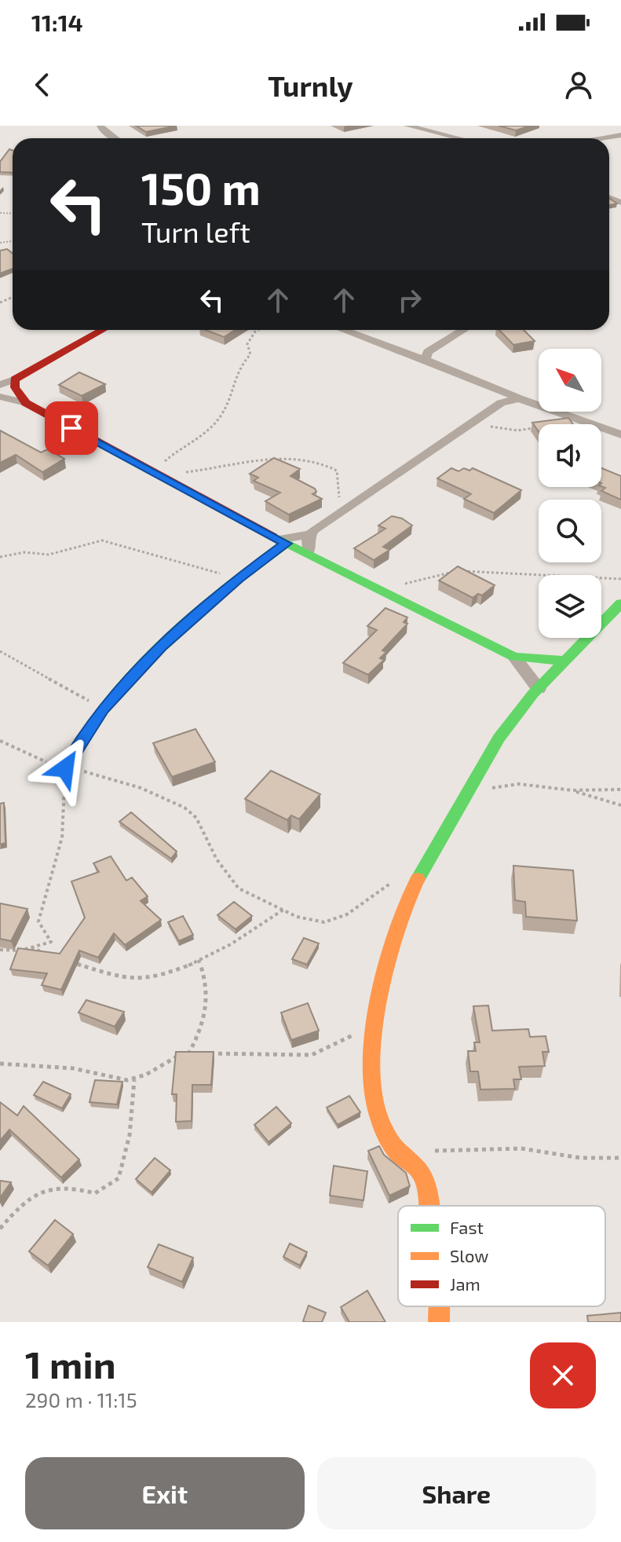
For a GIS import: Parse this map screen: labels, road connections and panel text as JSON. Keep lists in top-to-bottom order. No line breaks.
{"legend":["Fast","Slow","Jam"],"north":"top left","page":{"status":"11:14","header":"Turnly","turn":["150 m","Turn left"],"heading":["1 min","290 m · 11:15"],"buttons":["Exit","Share"]}}
